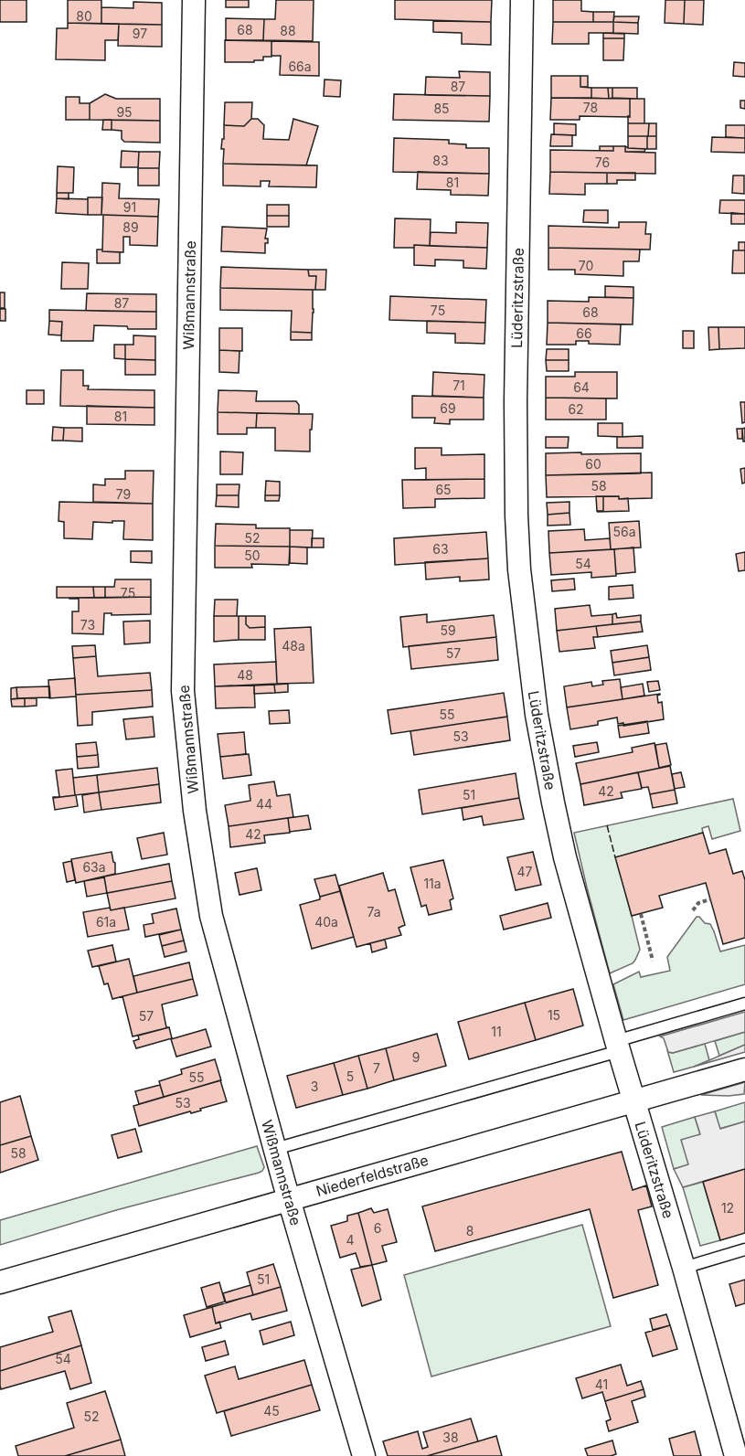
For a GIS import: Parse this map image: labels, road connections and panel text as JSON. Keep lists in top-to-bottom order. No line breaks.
{"streets":{"street":["Wißmannstraße","Lüderitzstraße","Niederfeldstraße"]},"crossings":[["Wißmannstraße","Niederfeldstraße"],["Lüderitzstraße","Niederfeldstraße"]],"house_numbers":["80","68","88","97","66a","87","78","85","95","83","76","81","91","89","70","87","75","68","66","71","64","69","62","81","60","58","65","79","56a","52","63","50","54","75","73","59","48a","57","48","55","53","42","51","44","42","63a","47","11a","7a","61a","40a","15","57","11","9","7","5","55","3","53","58","12","6","8","4","51","54","41","45","52","38"]}
